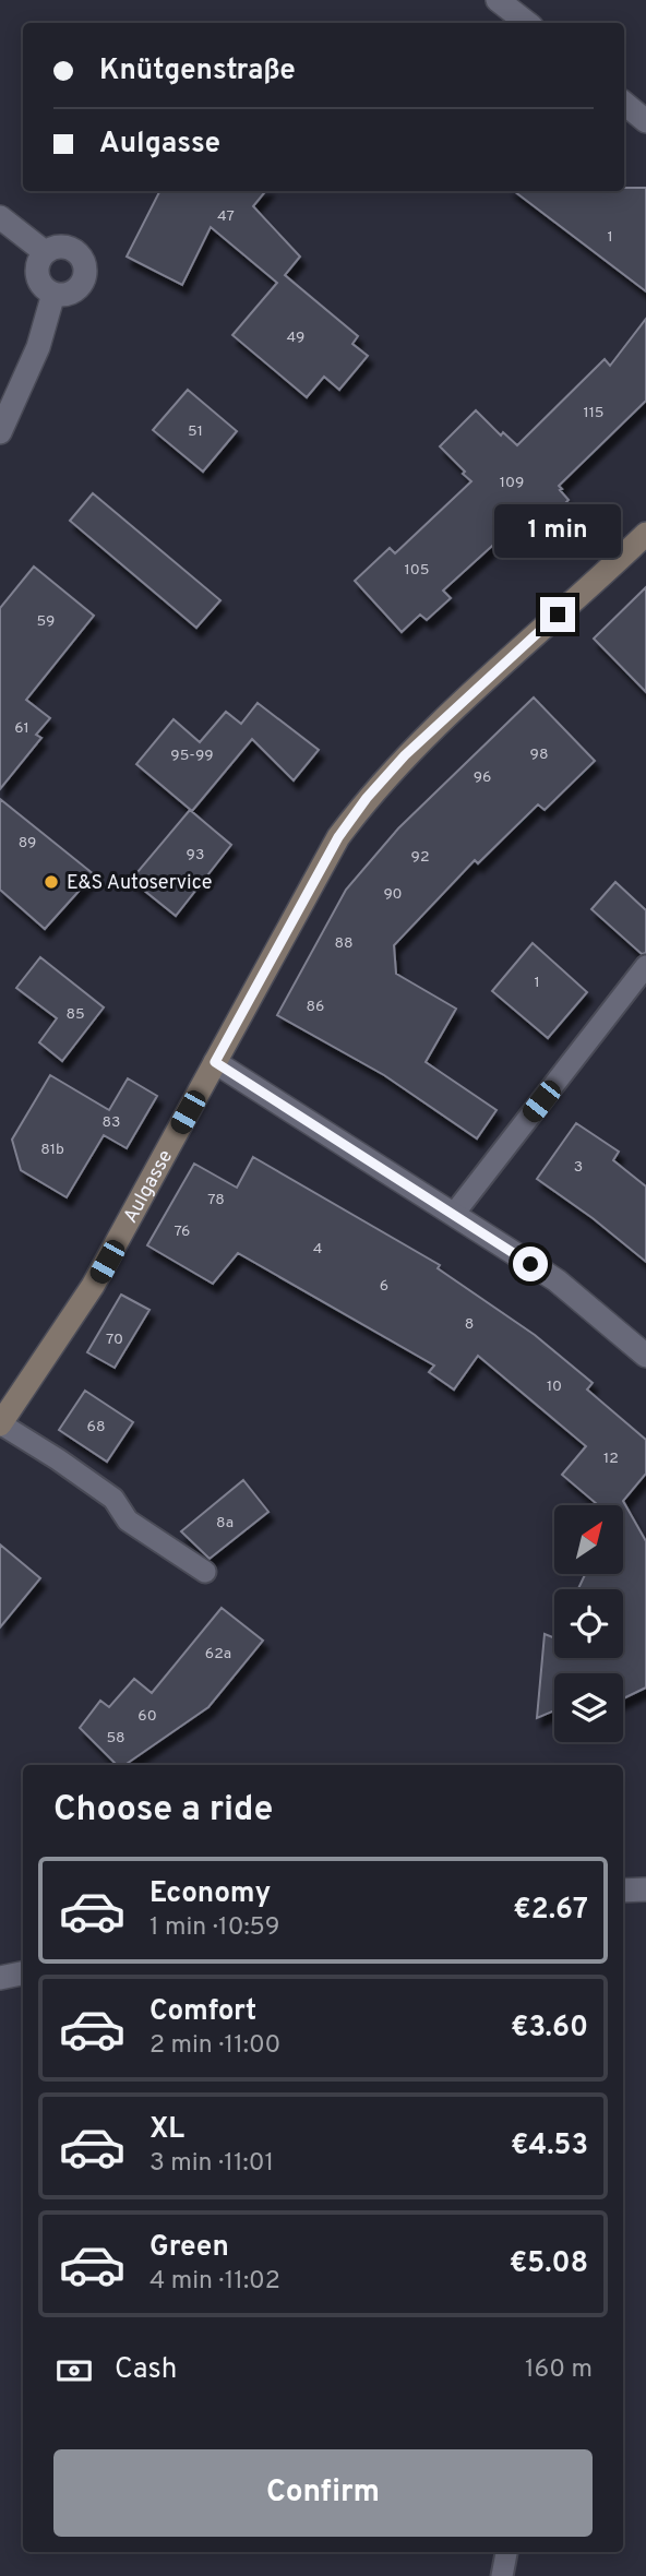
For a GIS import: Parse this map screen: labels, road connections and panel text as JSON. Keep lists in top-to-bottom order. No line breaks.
{"streets":{"main road":["Aulgasse"]},"places":["E&S Autoservice"],"house_numbers":["47","1","49","115","51","109","105","59","61","98","95-99","96","89","93","92","90","88","1","86","85","83","81b","3","78","76","4","6","8","70","10","68","12","8a","62a","60","58"],"north":"top right","page":{"banner":["Knütgenstraße","Aulgasse"],"bubble":"1 min","heading":"Choose a ride","list":[{"name":"Economy","note":"1 min · 10:59","value":"€2.67"},{"name":"Comfort","note":"2 min · 11:00","value":"€3.60"},{"name":"XL","note":"3 min · 11:01","value":"€4.53"},{"name":"Green","note":"4 min · 11:02","value":"€5.08"}],"pay":["Cash","160 m"],"buttons":"Confirm"}}
